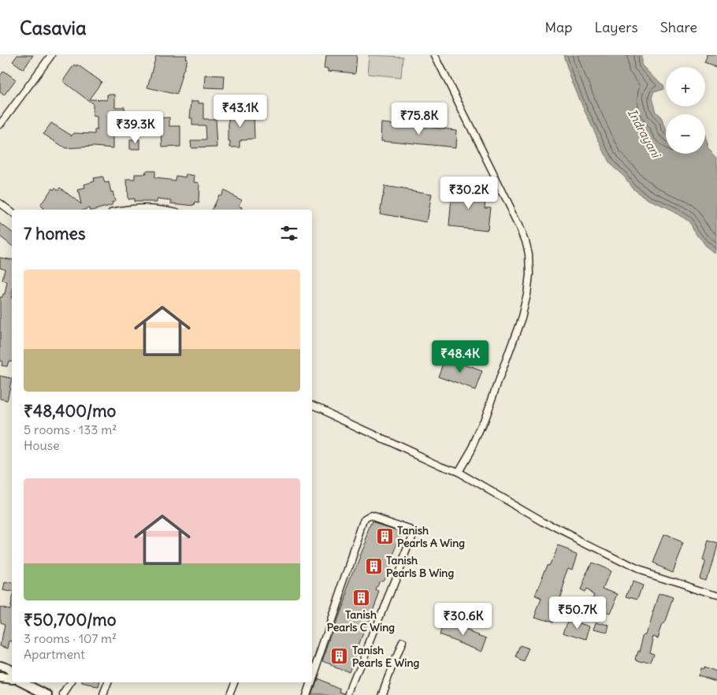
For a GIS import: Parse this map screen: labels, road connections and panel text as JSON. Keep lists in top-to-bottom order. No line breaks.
{"water":["Indrayani"],"places":{"building":["Tanish Pearls A Wing","Tanish Pearls B Wing","Tanish Pearls C Wing","Tanish Pearls E Wing"]},"page":{"header":"Casavia","nav":["Map","Layers","Share"],"map_buttons":["+","−"],"price":["₹43.1K","₹75.8K","₹39.3K","₹30.2K","₹48.4K","₹50.7K","₹30.6K"],"heading":"7 homes","list":[{"name":"₹48,400/mo","note":"5 rooms · 133 m² · House"},{"name":"₹50,700/mo","note":"3 rooms · 107 m² · Apartment"}]}}
